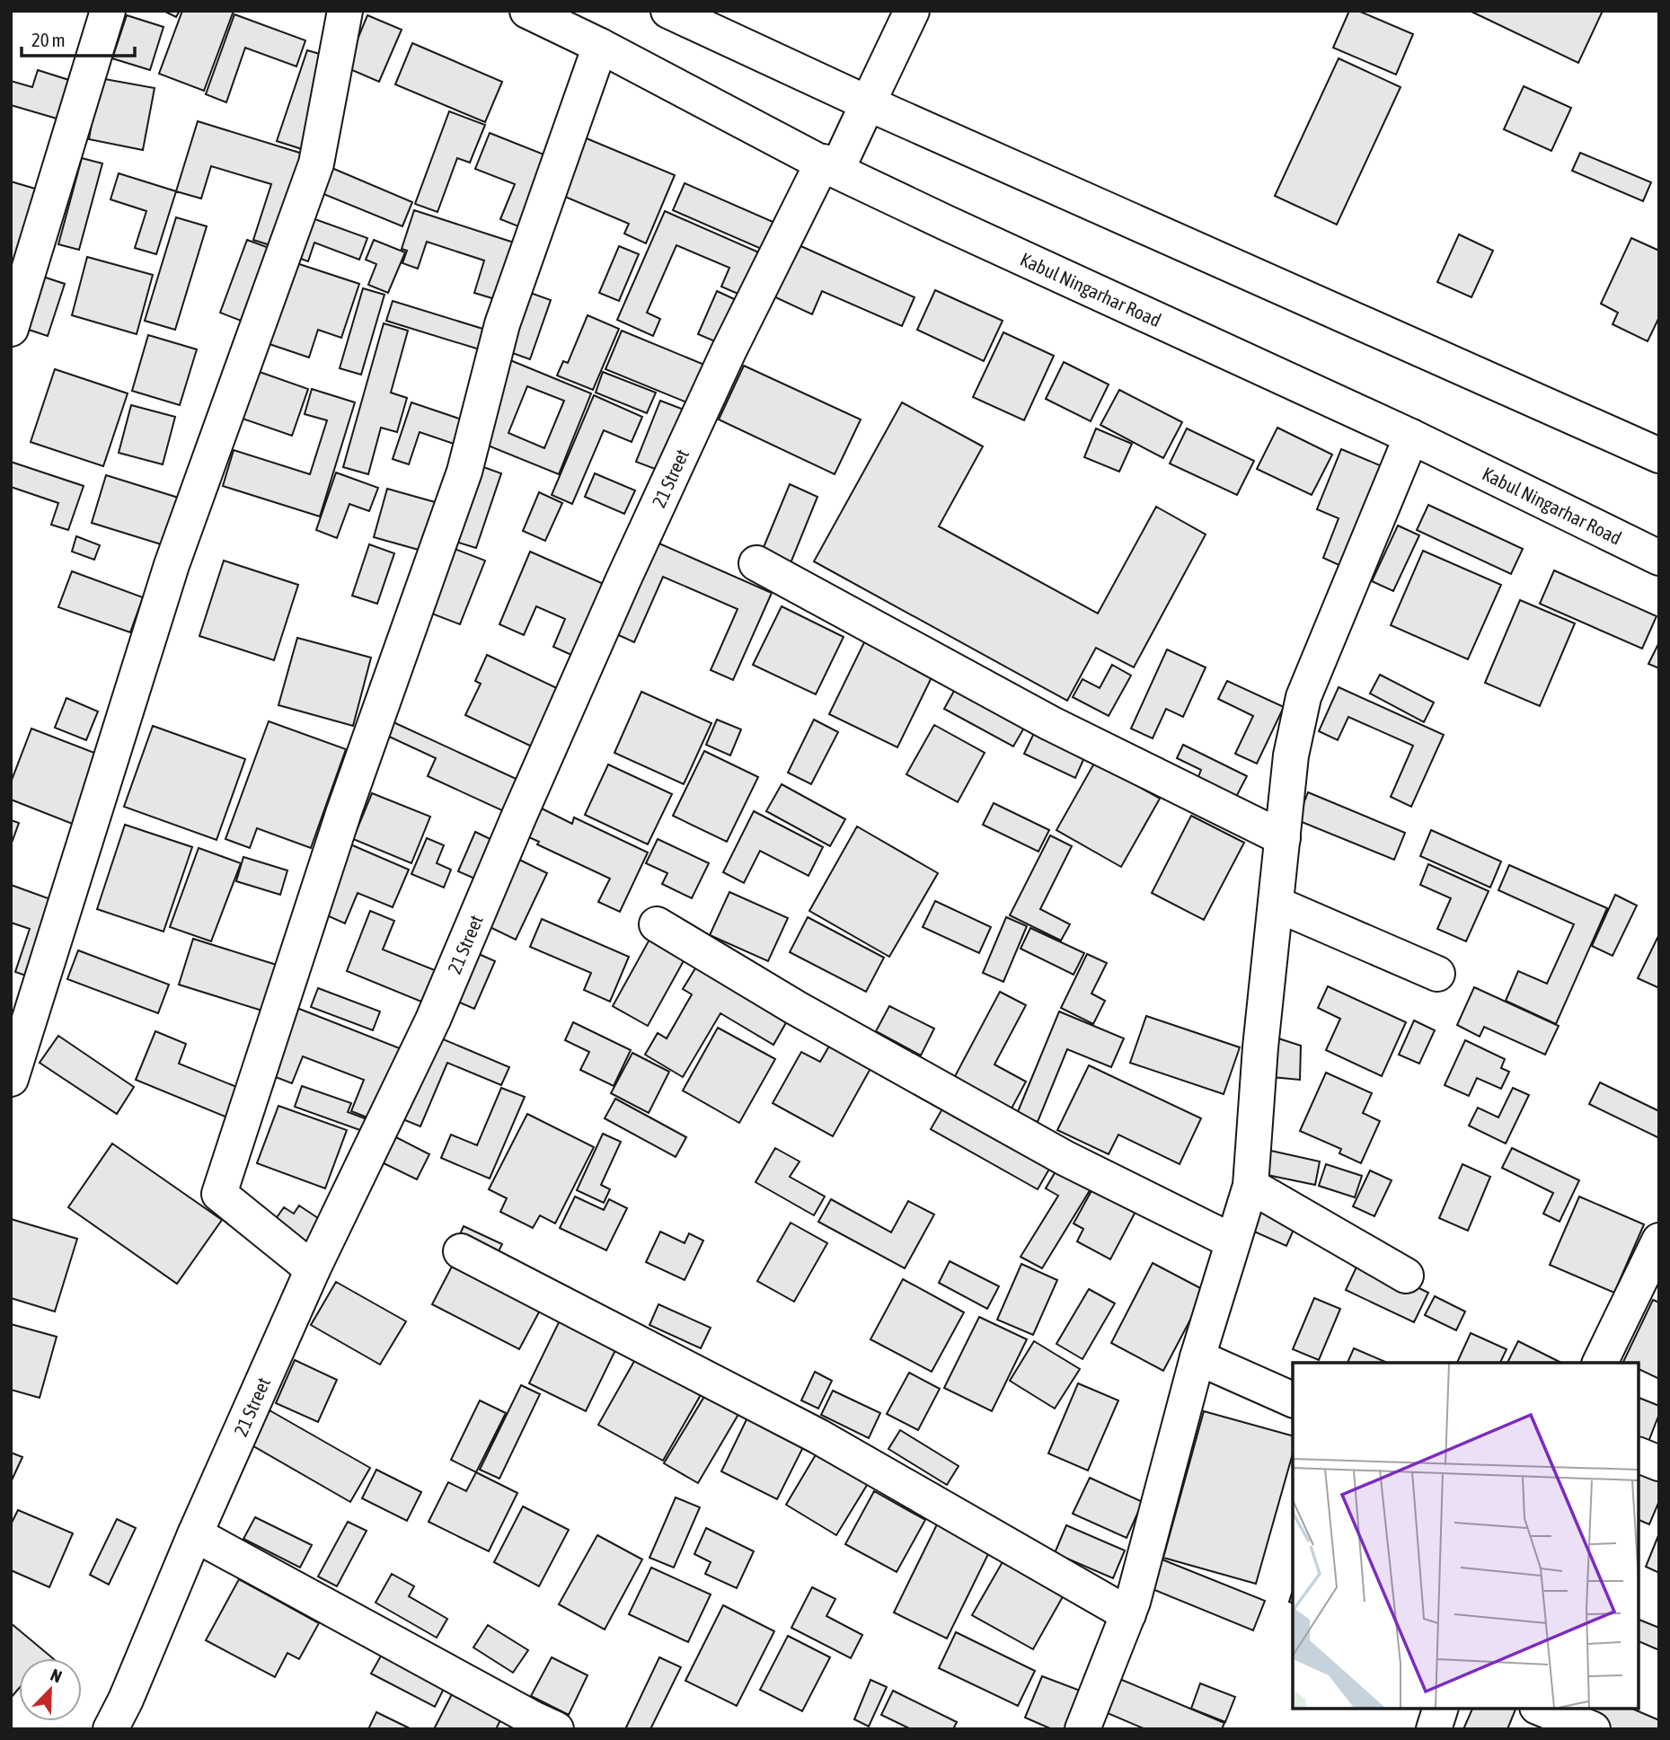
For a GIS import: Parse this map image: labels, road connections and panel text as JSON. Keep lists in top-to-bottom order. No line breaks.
{"streets":{"main road":["Kabul Ningarhar Road","21 Street"]},"crossings":[["Kabul Ningarhar Road","21 Street"]],"scale_bar":"20 m","north":"top right"}
